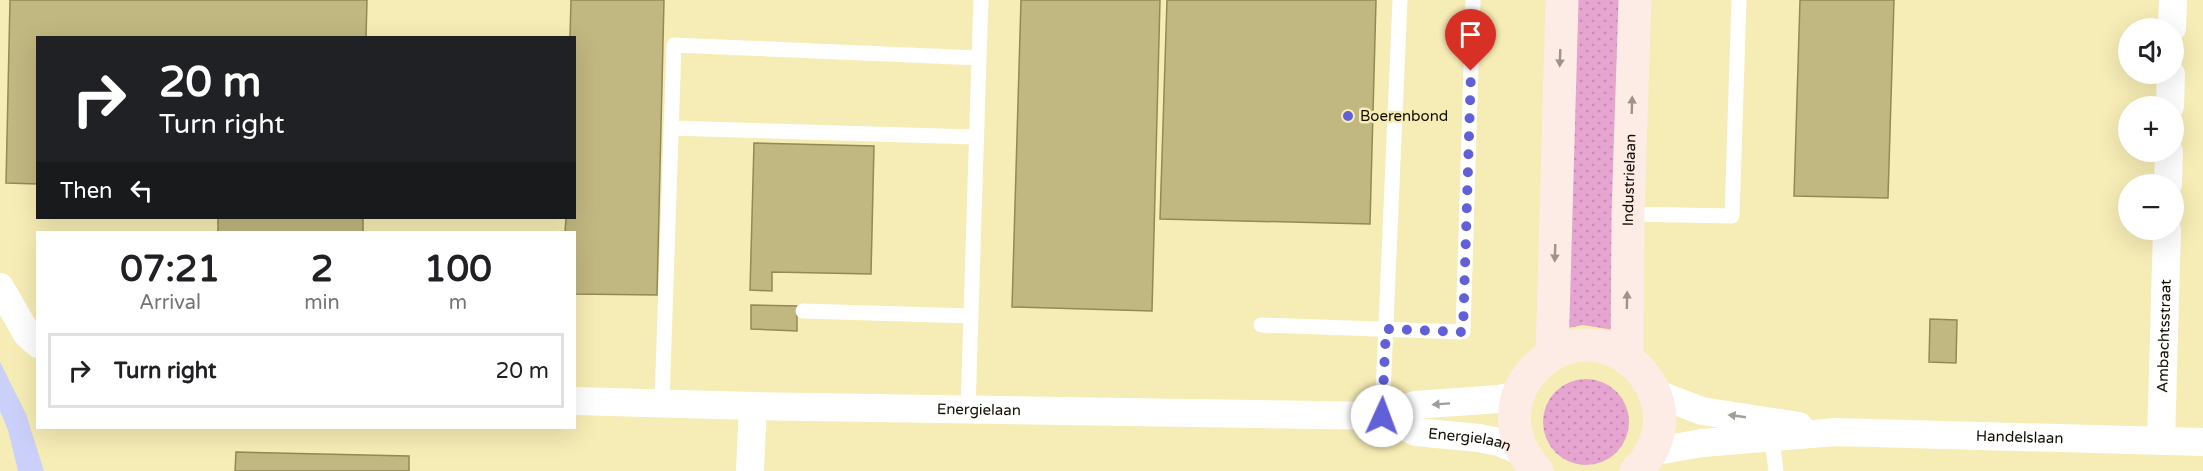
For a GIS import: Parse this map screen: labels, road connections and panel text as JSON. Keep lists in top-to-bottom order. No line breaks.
{"streets":{"main road":["Industrielaan"],"street":["Ambachtsstraat","Energielaan","Handelslaan"]},"crossings":[["Ambachtsstraat","Handelslaan"]],"places":["Boerenbond"],"page":{"map_buttons":["+","−"],"turn":["20 m","Turn right"],"then":"Then","eta":["07:21","Arrival","2","min","100","m"],"list":[{"name":"Turn right","value":"20 m"}]}}
